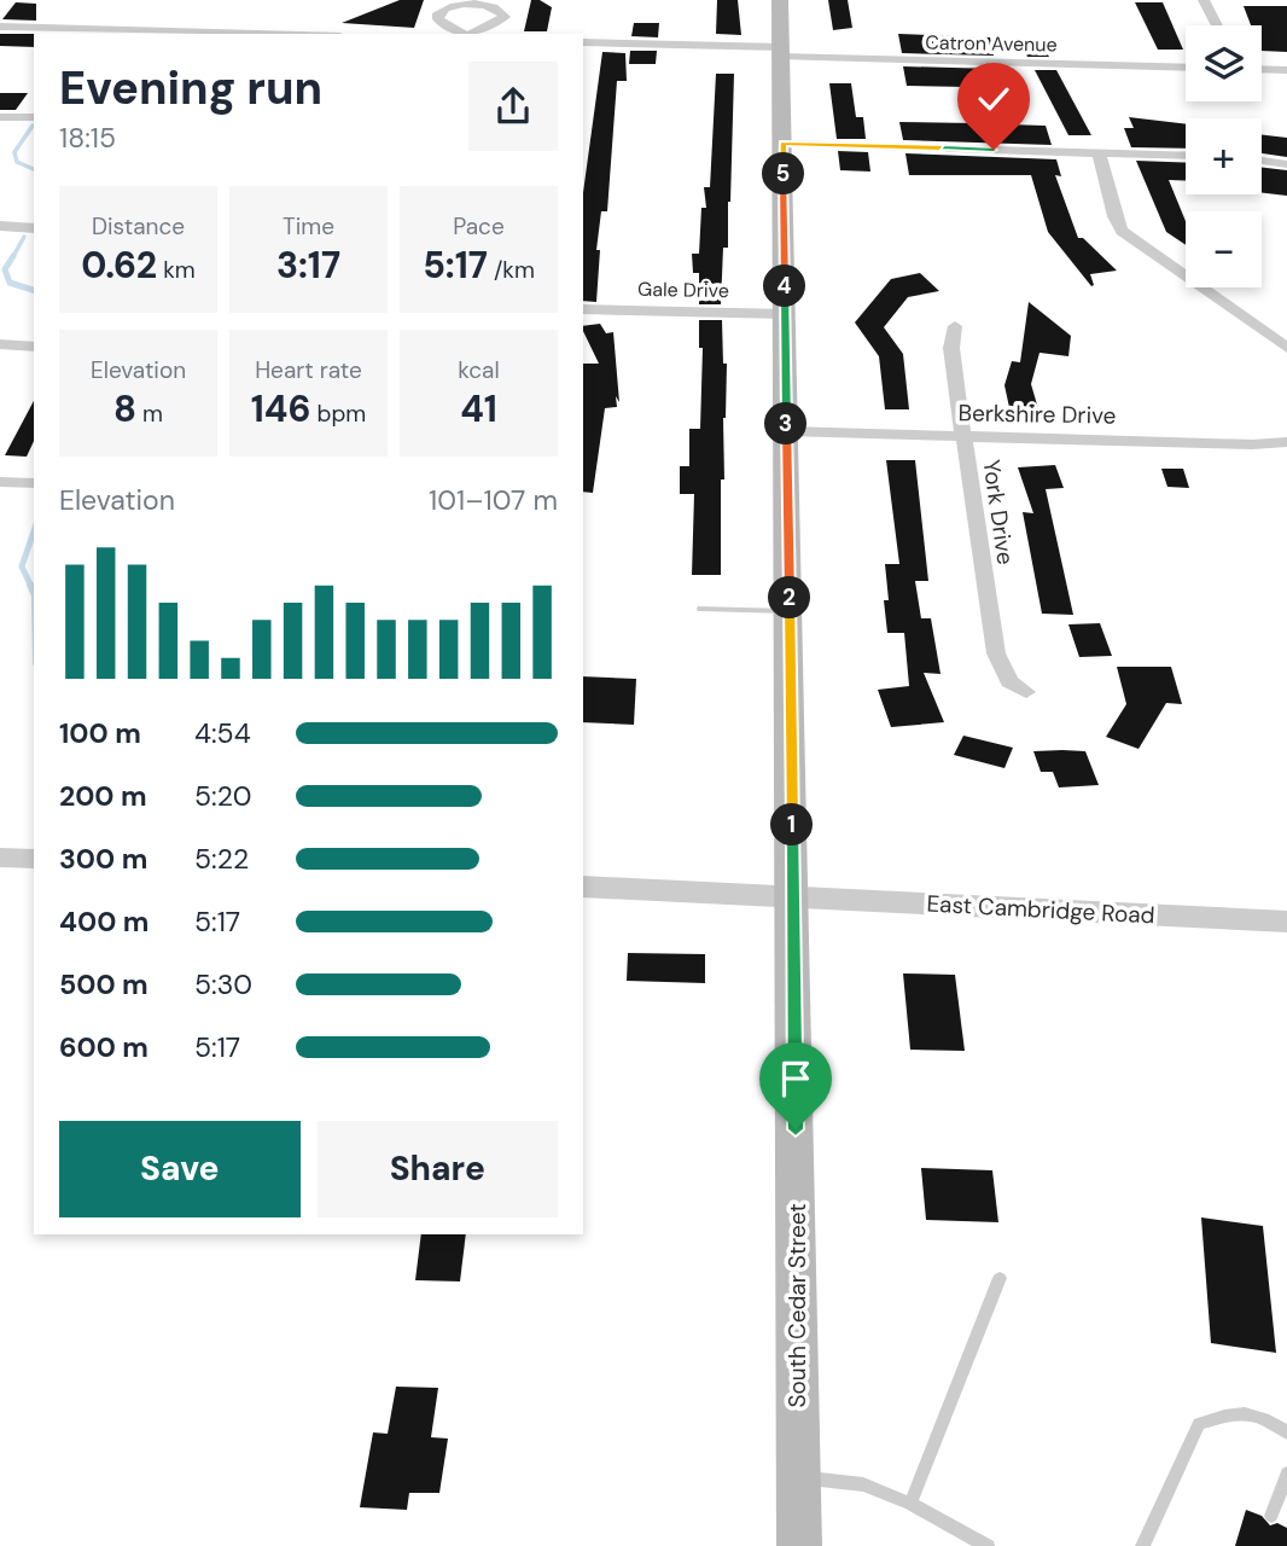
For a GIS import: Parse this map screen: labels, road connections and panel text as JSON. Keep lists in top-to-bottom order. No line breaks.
{"streets":{"main road":["South Cedar Street"],"street":["Catron Avenue","Gale Drive","Berkshire Drive","York Drive","East Cambridge Road"]},"crossings":[["Catron Avenue","South Cedar Street"],["Gale Drive","South Cedar Street"],["Berkshire Drive","York Drive"],["Berkshire Drive","South Cedar Street"],["East Cambridge Road","South Cedar Street"]],"page":{"map_buttons":["+","−"],"heading":["Evening run","18:15"],"pins":["5","4","3","2","1"],"stats":[["Distance","0.62 km"],["Time","3:17"],["Pace","5:17 /km"],["Elevation","8 m"],["Heart rate","146 bpm"],["kcal","41"]],"chart":["Elevation","101–107 m"],"list":[{"name":"100 m","note":"4:54"},{"name":"200 m","note":"5:20"},{"name":"300 m","note":"5:22"},{"name":"400 m","note":"5:17"},{"name":"500 m","note":"5:30"},{"name":"600 m","note":"5:17"}],"buttons":["Save","Share"]}}
